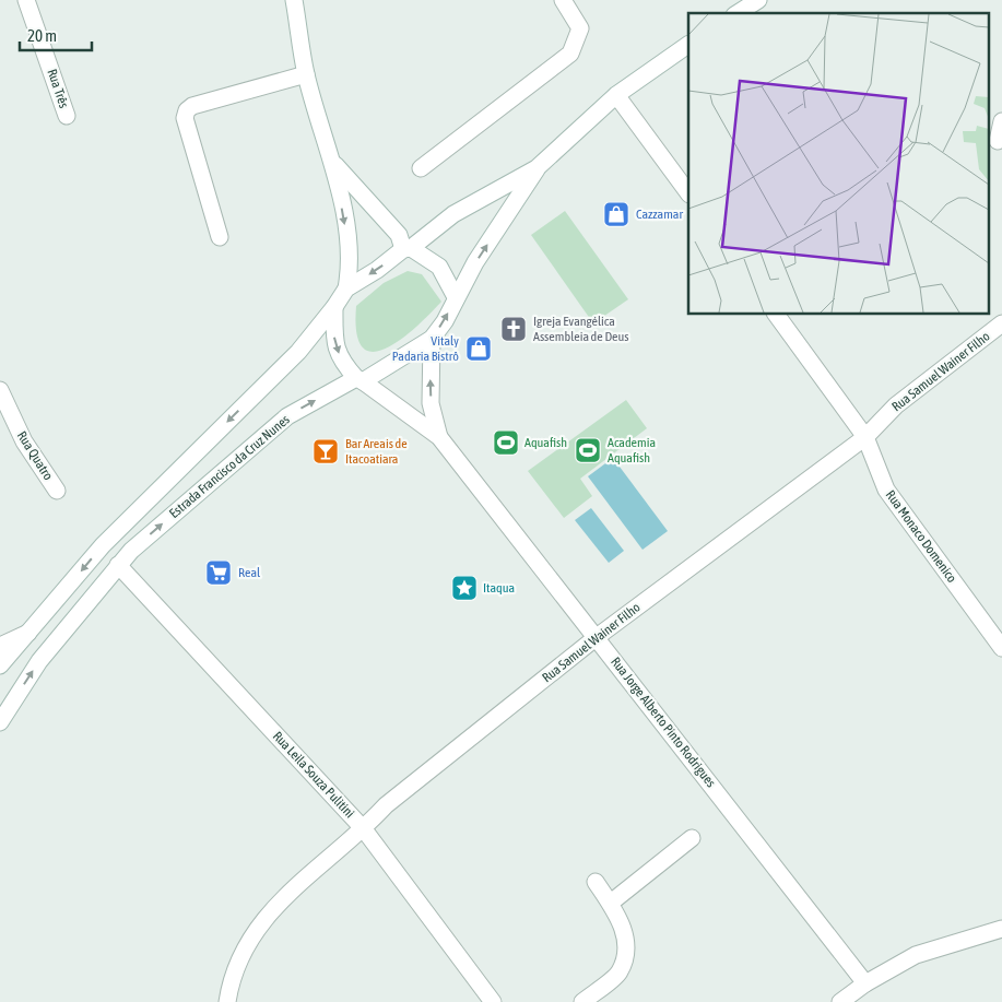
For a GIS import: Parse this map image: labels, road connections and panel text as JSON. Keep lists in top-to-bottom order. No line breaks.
{"streets":{"street":["Rua Três","Rua Samuel Wainer Filho","Rua Quatro","Estrada Francisco da Cruz Nunes","Rua Monaco Domenico","Rua Jorge Alberto Pinto Rodrigues","Rua Leila Souza Pulitini"]},"crossings":[["Rua Samuel Wainer Filho","Rua Monaco Domenico"],["Rua Samuel Wainer Filho","Rua Jorge Alberto Pinto Rodrigues"],["Rua Samuel Wainer Filho","Rua Leila Souza Pulitini"],["Estrada Francisco da Cruz Nunes","Rua Jorge Alberto Pinto Rodrigues"],["Estrada Francisco da Cruz Nunes","Rua Leila Souza Pulitini"]],"places":{"shop":["Cazzamar","Vitaly Padaria Bistrô"],"church":["Igreja Evangélica Assembleia de Deus"],"sports":["Aquafish","Academia Aquafish"],"bar":["Bar Areais de Itacoatiara"],"supermarket":["Real"],"place":["Itaqua"]},"scale_bar":"20 m"}
